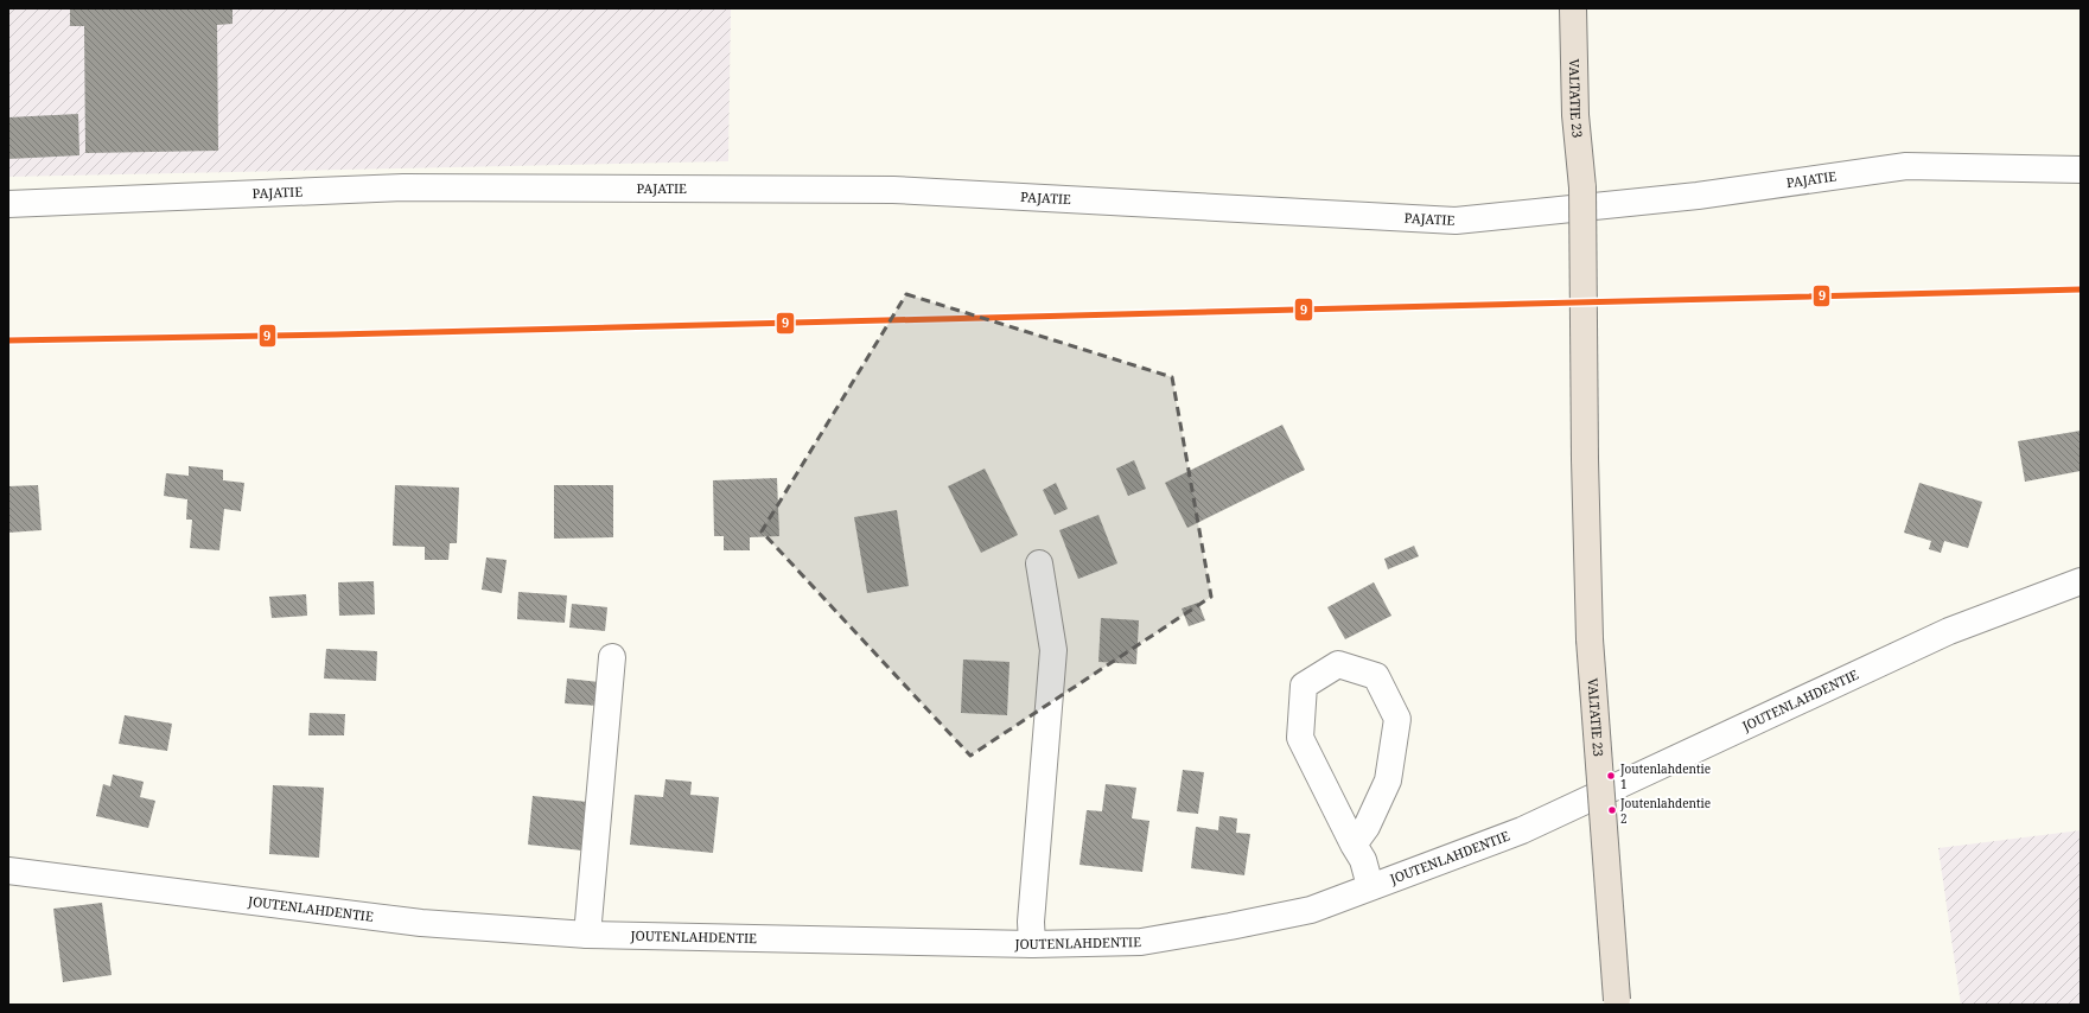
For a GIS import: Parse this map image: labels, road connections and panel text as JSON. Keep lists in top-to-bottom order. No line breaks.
{"streets":{"highway":["VALTATIE 23"],"street":["PAJATIE","JOUTENLAHDENTIE"]},"places":["Joutenlahdentie 1","Joutenlahdentie 2"],"lines":["transit line 9"]}
